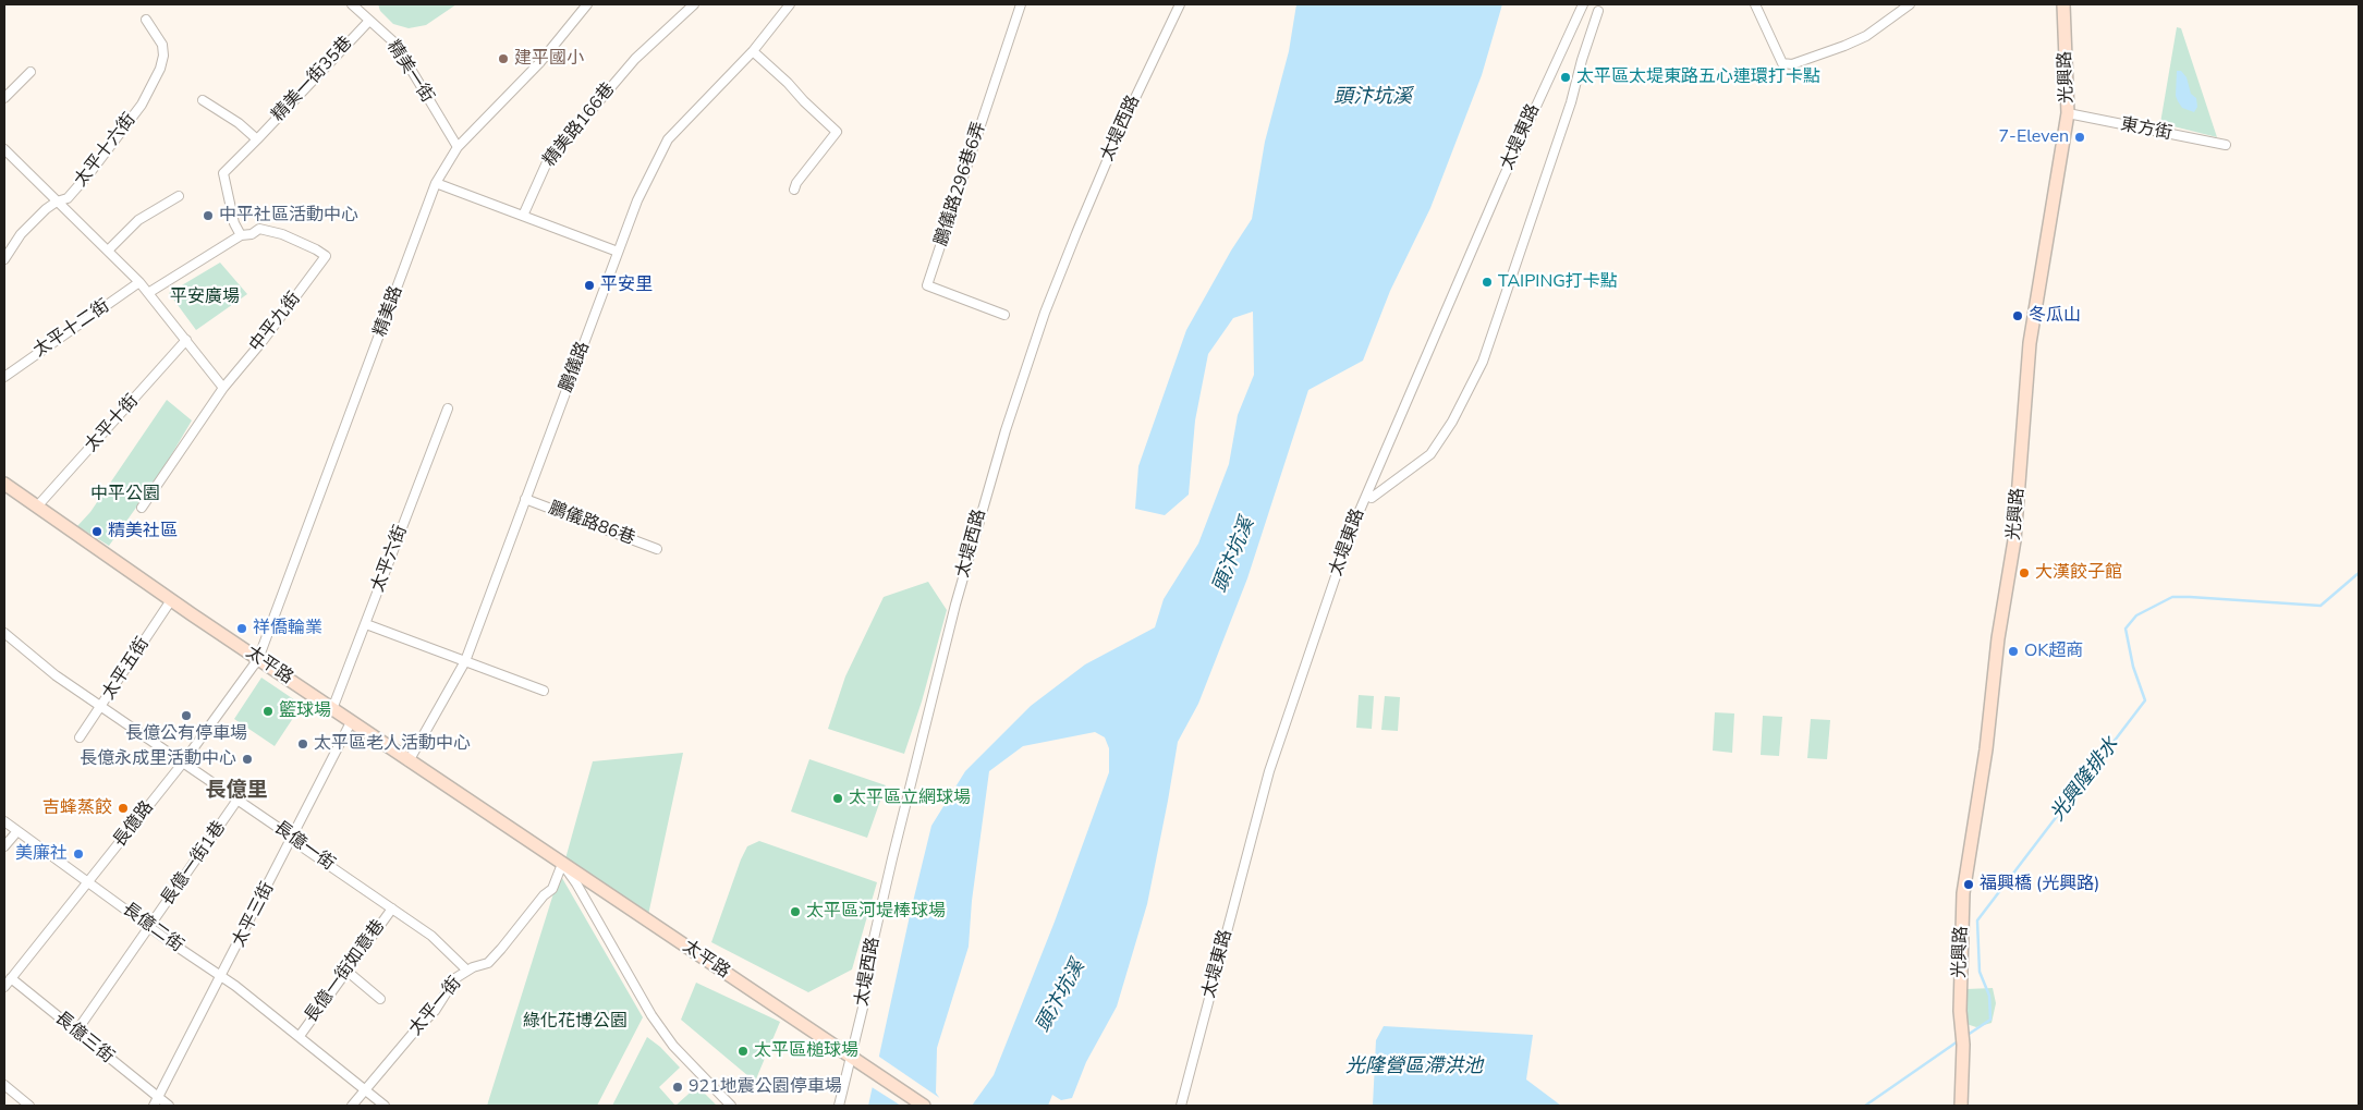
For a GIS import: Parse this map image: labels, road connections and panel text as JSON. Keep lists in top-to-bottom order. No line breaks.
{"streets":{"street":["精美一街","光興路","精美一街35巷","精美路166巷","太堤西路","東方街","太堤東路","太平十六街","鵬儀路296巷6弄","精美路","中平九街","太平十二街","鵬儀路","太平十街","鵬儀路86巷","太平六街","太平路","太平五街","長億路","長億一街","長億一街1巷","太平三街","長億二街","長億一街如意巷","太平一街","長億三街"]},"crossings":[["精美一街","精美一街35巷"],["精美一街","精美路"],["光興路","東方街"],["精美一街35巷","中平九街"],["太堤西路","太平路"],["精美路","太平路"],["精美路","長億路"],["鵬儀路","鵬儀路86巷"],["鵬儀路","太平路"],["太平十街","太平路"],["太平六街","太平路"],["太平路","太平五街"],["太平路","長億路"],["太平路","太平三街"],["太平路","太平一街"],["太平五街","長億一街"],["長億路","長億一街"],["長億路","長億二街"],["長億路","長億三街"],["長億一街","長億一街1巷"],["長億一街","太平三街"],["長億一街","長億一街如意巷"],["長億一街","太平一街"],["長億一街1巷","長億二街"],["長億一街1巷","長億三街"],["太平三街","長億二街"],["太平三街","長億三街"],["長億二街","長億一街如意巷"],["長億二街","太平一街"]],"districts":["長億里"],"water":["頭汴坑溪","光興隆排水","光隆營區滯洪池"],"parks":["平安廣場","中平公園","綠化花博公園"],"places":["建平國小","太平區太堤東路五心連環打卡點","7-Eleven","中平社區活動中心","TAIPING打卡點","平安里","冬瓜山","精美社區","大漢餃子館","祥僑輪業","OK超商","籃球場","長億公有停車場","太平區老人活動中心","長億永成里活動中心","太平區立網球場","吉蜂蒸餃","美廉社","福興橋 (光興路)","太平區河堤棒球場","太平區槌球場","921地震公園停車場"]}
